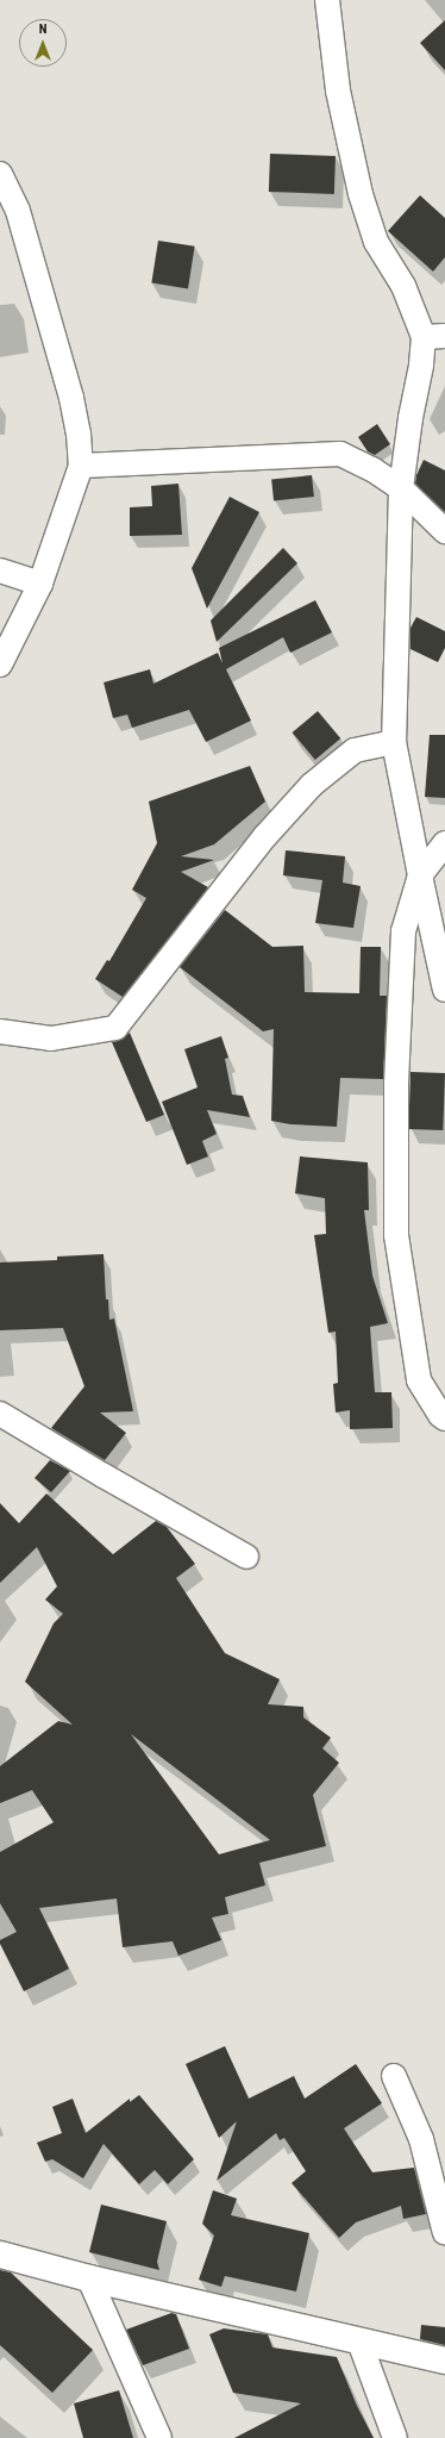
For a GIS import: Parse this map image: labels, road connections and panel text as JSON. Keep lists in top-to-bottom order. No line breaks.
{"north":"top"}
